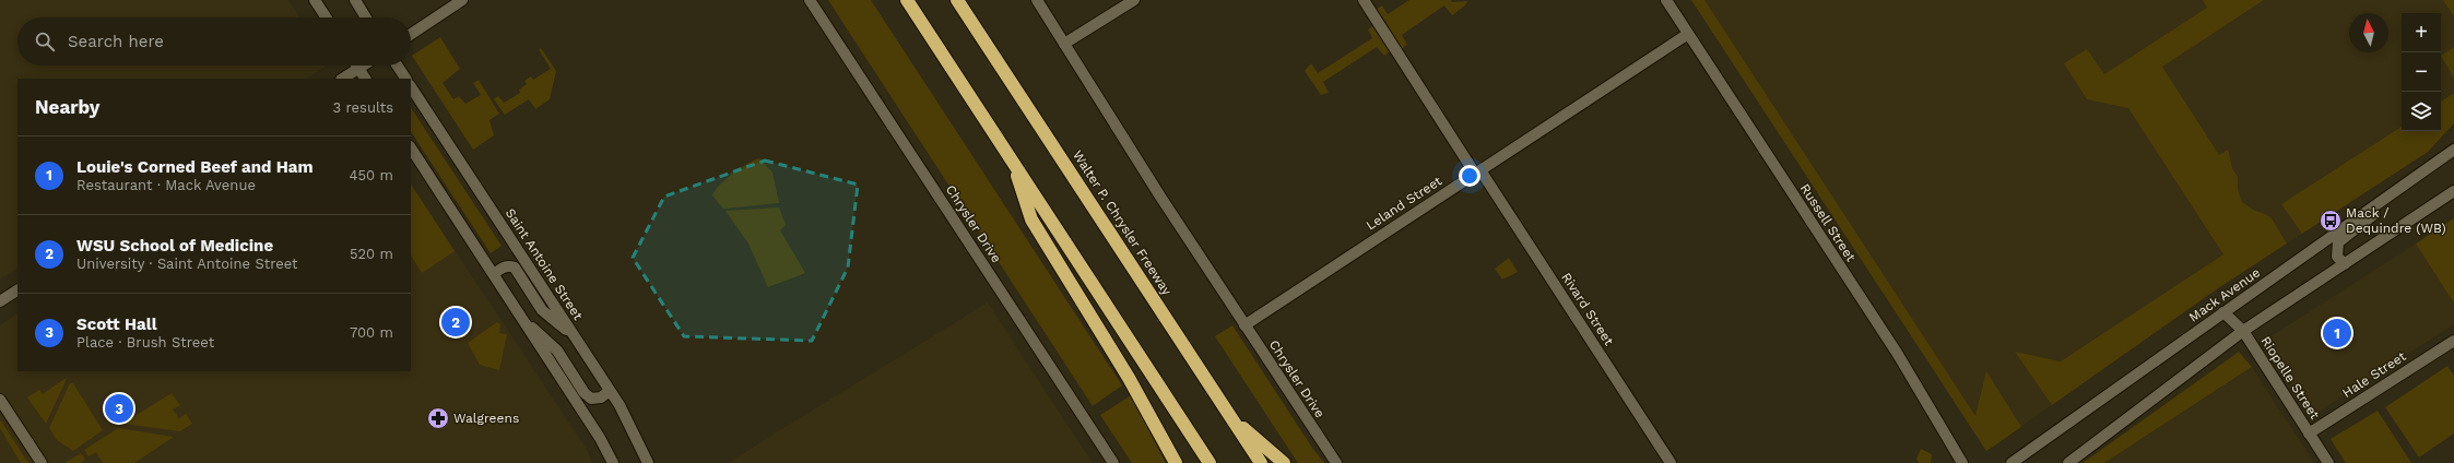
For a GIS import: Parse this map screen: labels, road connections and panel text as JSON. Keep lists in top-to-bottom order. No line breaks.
{"streets":{"highway":["Walter P. Chrysler Freeway"],"street":["Leland Street","Russell Street","Chrysler Drive","Saint Antoine Street","Mack Avenue","Rivard Street","Hale Street","Riopelle Street"]},"crossings":[["Leland Street","Russell Street"],["Leland Street","Chrysler Drive"],["Leland Street","Rivard Street"],["Mack Avenue","Riopelle Street"],["Hale Street","Riopelle Street"]],"places":{"bus stop":["Mack / Dequindre (WB)"],"pharmacy":["Walgreens"]},"north":"top","page":{"map_buttons":["+","−"],"search":"Search here","heading":["Nearby","3 results"],"list":[{"mark":"1","name":"Louie's Corned Beef and Ham","note":"Restaurant · Mack Avenue","value":"450 m"},{"mark":"2","name":"WSU School of Medicine","note":"University · Saint Antoine Street","value":"520 m"},{"mark":"3","name":"Scott Hall","note":"Place · Brush Street","value":"700 m"}],"pins":["2","1","3"]}}
